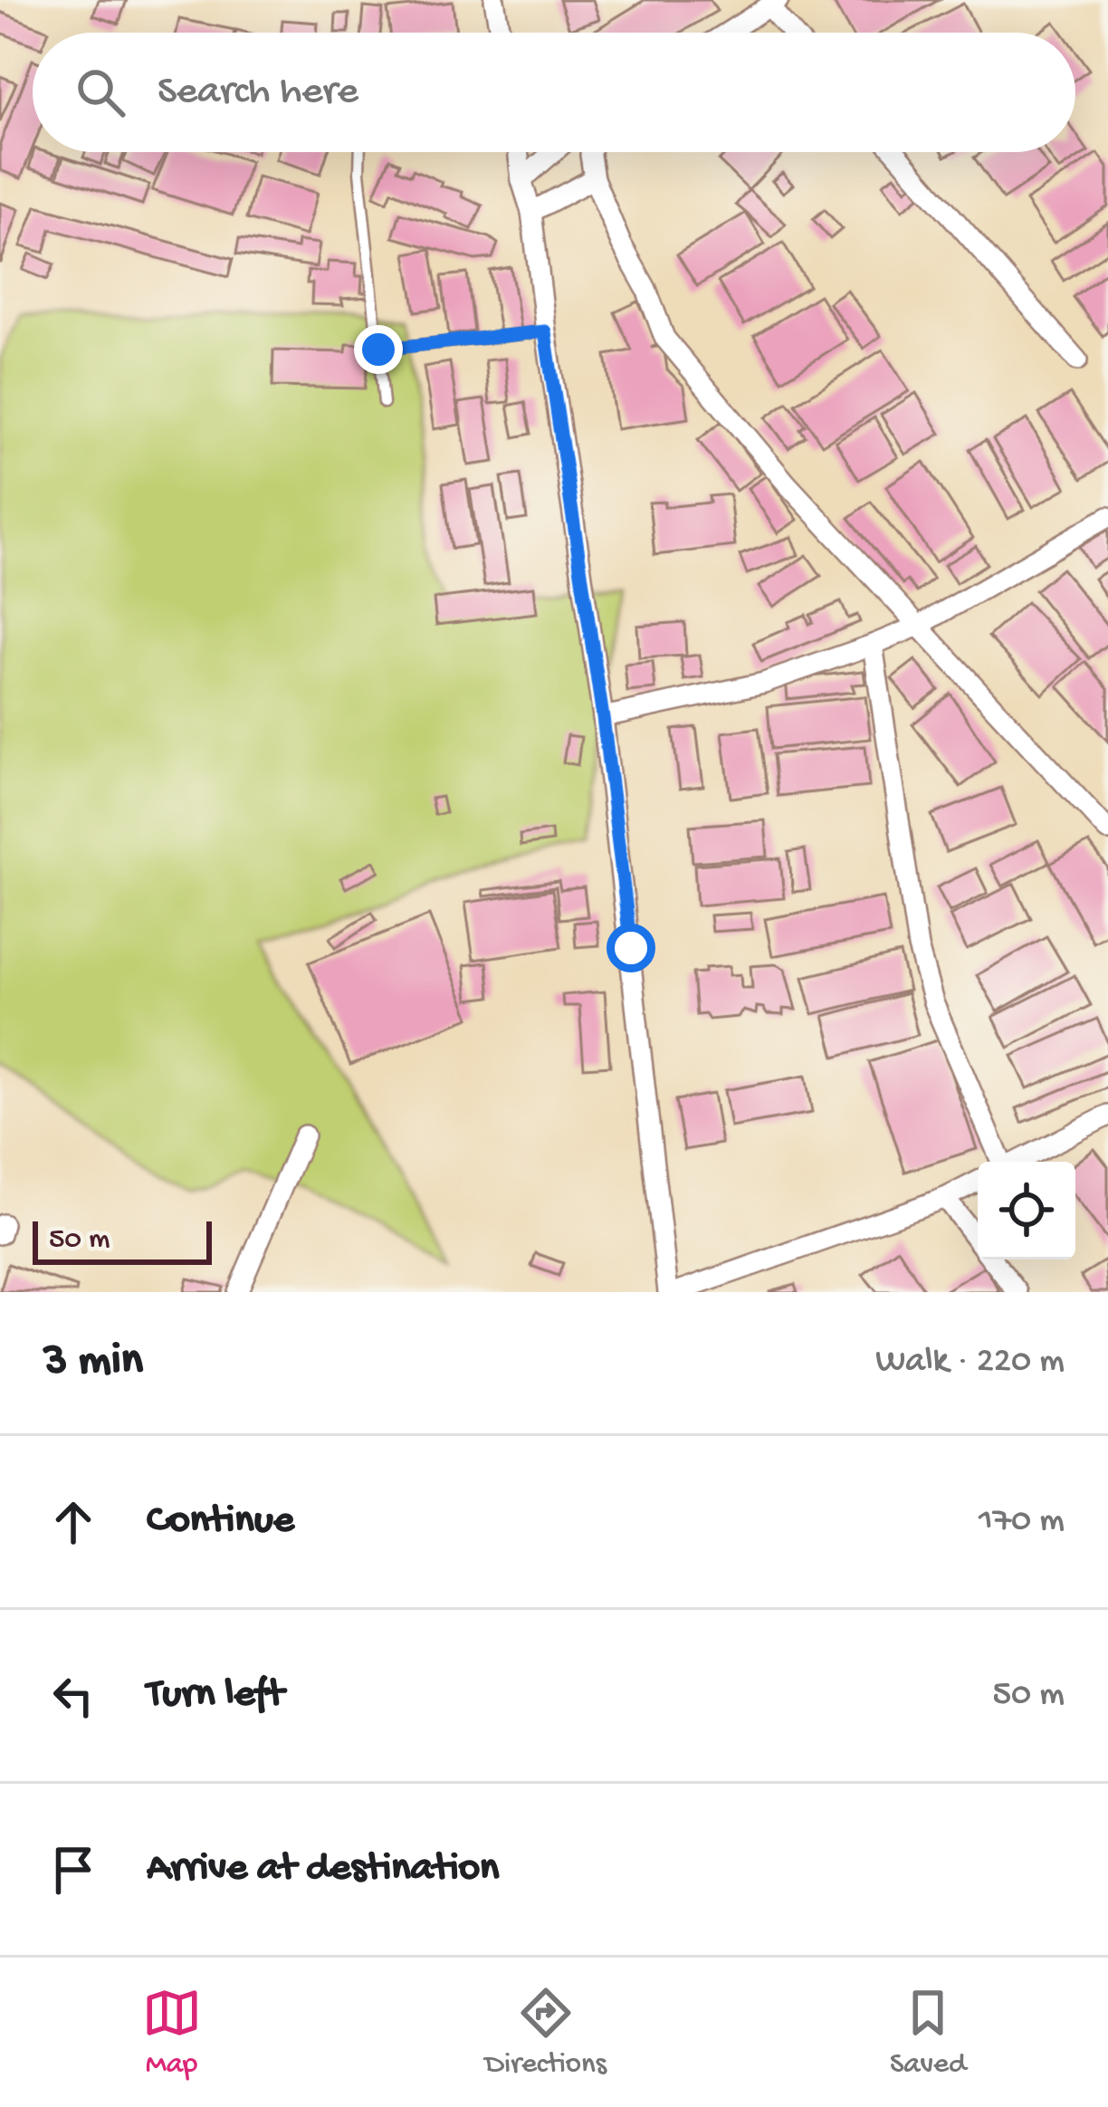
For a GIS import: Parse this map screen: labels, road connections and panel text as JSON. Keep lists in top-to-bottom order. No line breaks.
{"scale_bar":"50 m","page":{"search":"Search here","scale":"50 m","heading":["3 min","Walk · 220 m"],"list":[["Continue","170 m"],["Turn left","50 m"],"Arrive at destination"],"nav":["Map","Directions","Saved"]}}
